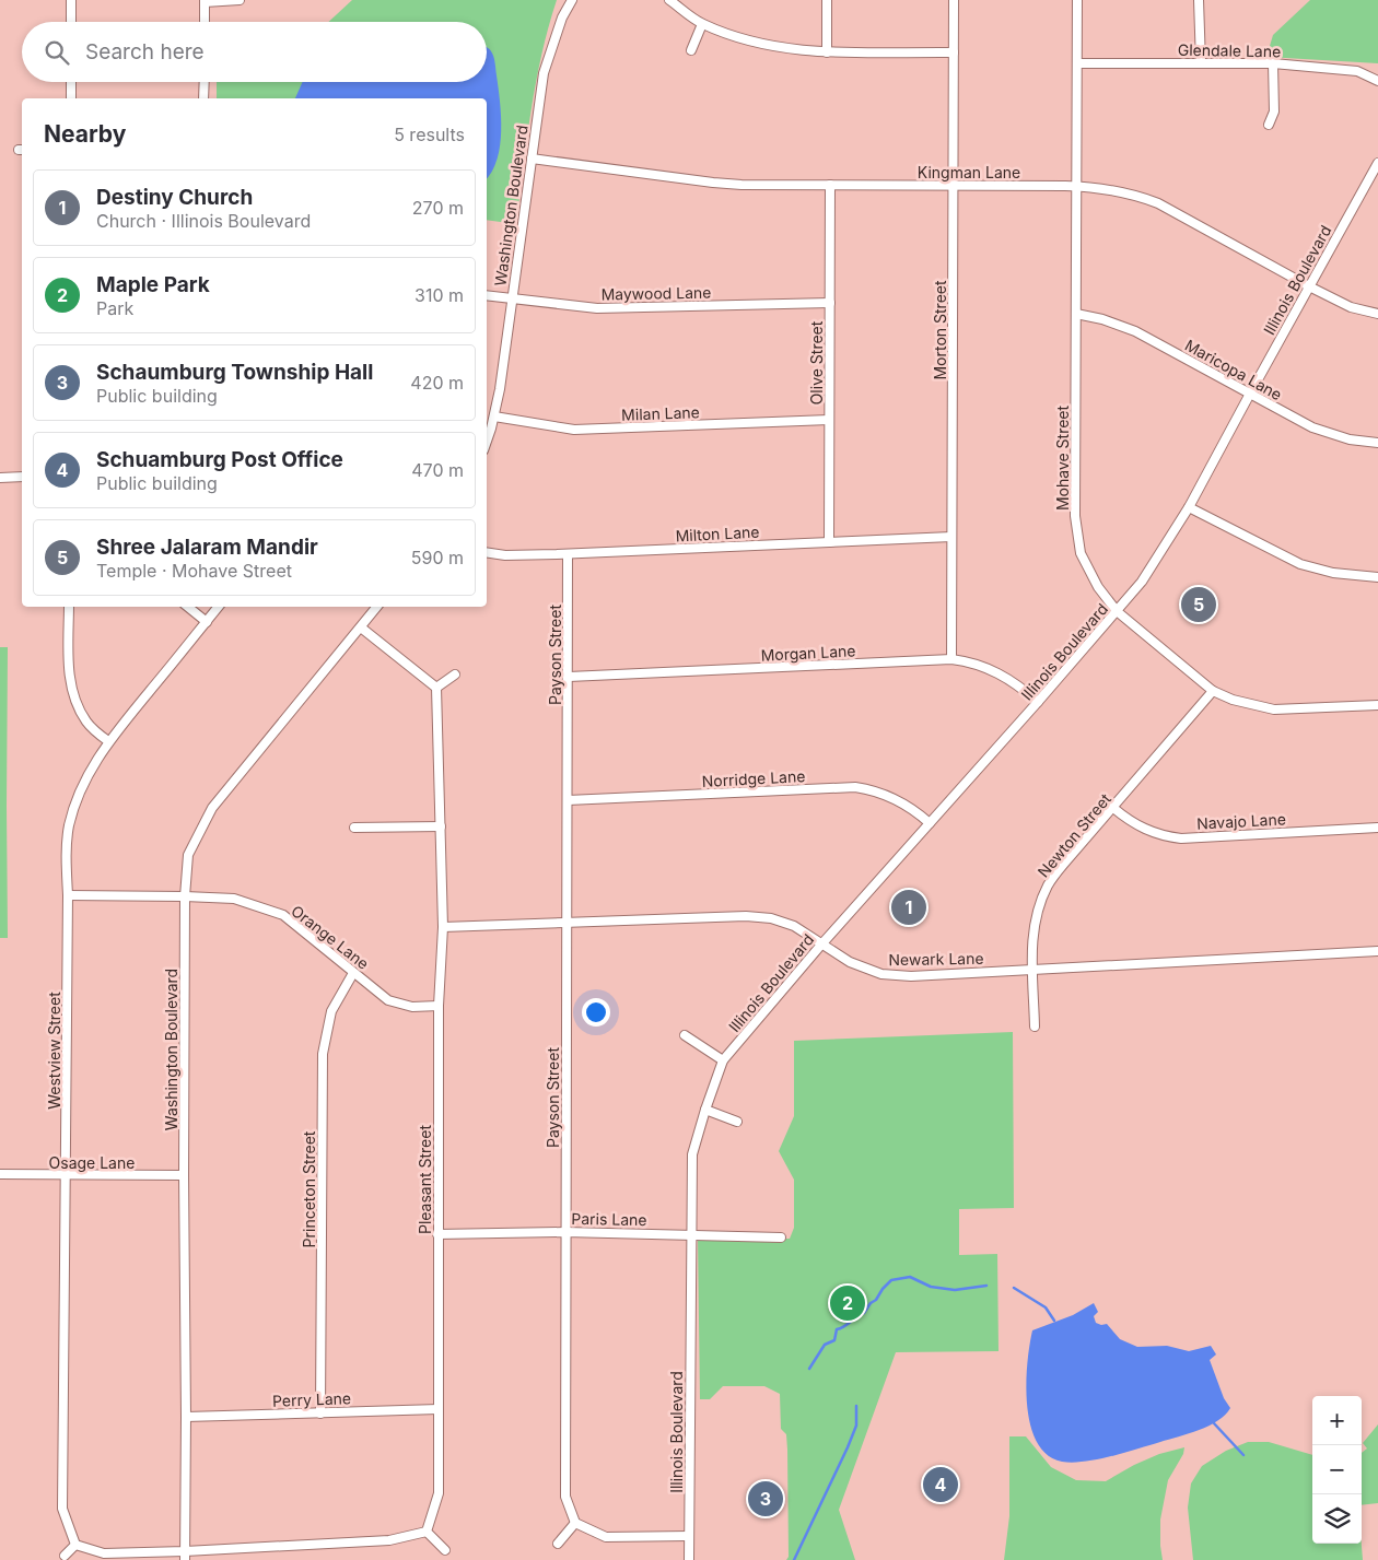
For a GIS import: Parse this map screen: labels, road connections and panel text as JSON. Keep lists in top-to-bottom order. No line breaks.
{"streets":{"street":["Glendale Lane","Kingman Lane","Washington Boulevard","Illinois Boulevard","Maywood Lane","Morton Street","Olive Street","Maricopa Lane","Milan Lane","Mohave Street","Milton Lane","Morgan Lane","Payson Street","Norridge Lane","Navajo Lane","Newton Street","Orange Lane","Newark Lane","Westview Street","Osage Lane","Pleasant Street","Princeton Street","Paris Lane","Perry Lane"]},"crossings":[["Glendale Lane","Mohave Street"],["Kingman Lane","Washington Boulevard"],["Kingman Lane","Illinois Boulevard"],["Kingman Lane","Morton Street"],["Kingman Lane","Olive Street"],["Kingman Lane","Mohave Street"],["Washington Boulevard","Maywood Lane"],["Washington Boulevard","Milan Lane"],["Washington Boulevard","Orange Lane"],["Washington Boulevard","Osage Lane"],["Washington Boulevard","Perry Lane"],["Illinois Boulevard","Maricopa Lane"],["Illinois Boulevard","Mohave Street"],["Illinois Boulevard","Morgan Lane"],["Illinois Boulevard","Norridge Lane"],["Illinois Boulevard","Newark Lane"],["Illinois Boulevard","Paris Lane"],["Maywood Lane","Olive Street"],["Morton Street","Milton Lane"],["Morton Street","Morgan Lane"],["Olive Street","Milan Lane"],["Olive Street","Milton Lane"],["Maricopa Lane","Mohave Street"],["Mohave Street","Newton Street"],["Milton Lane","Payson Street"],["Morgan Lane","Payson Street"],["Payson Street","Norridge Lane"],["Payson Street","Newark Lane"],["Payson Street","Paris Lane"],["Navajo Lane","Newton Street"],["Newton Street","Newark Lane"],["Orange Lane","Westview Street"],["Orange Lane","Pleasant Street"],["Orange Lane","Princeton Street"],["Newark Lane","Pleasant Street"],["Westview Street","Osage Lane"],["Pleasant Street","Paris Lane"],["Pleasant Street","Perry Lane"],["Princeton Street","Perry Lane"]],"page":{"search":"Search here","heading":["Nearby","5 results"],"list":[{"mark":"1","name":"Destiny Church","note":"Church · Illinois Boulevard","value":"270 m"},{"mark":"2","name":"Maple Park","note":"Park","value":"310 m"},{"mark":"3","name":"Schaumburg Township Hall","note":"Public building","value":"420 m"},{"mark":"4","name":"Schuamburg Post Office","note":"Public building","value":"470 m"},{"mark":"5","name":"Shree Jalaram Mandir","note":"Temple · Mohave Street","value":"590 m"}],"pins":["5","1","2","4","3"],"map_buttons":["+","−"]}}
